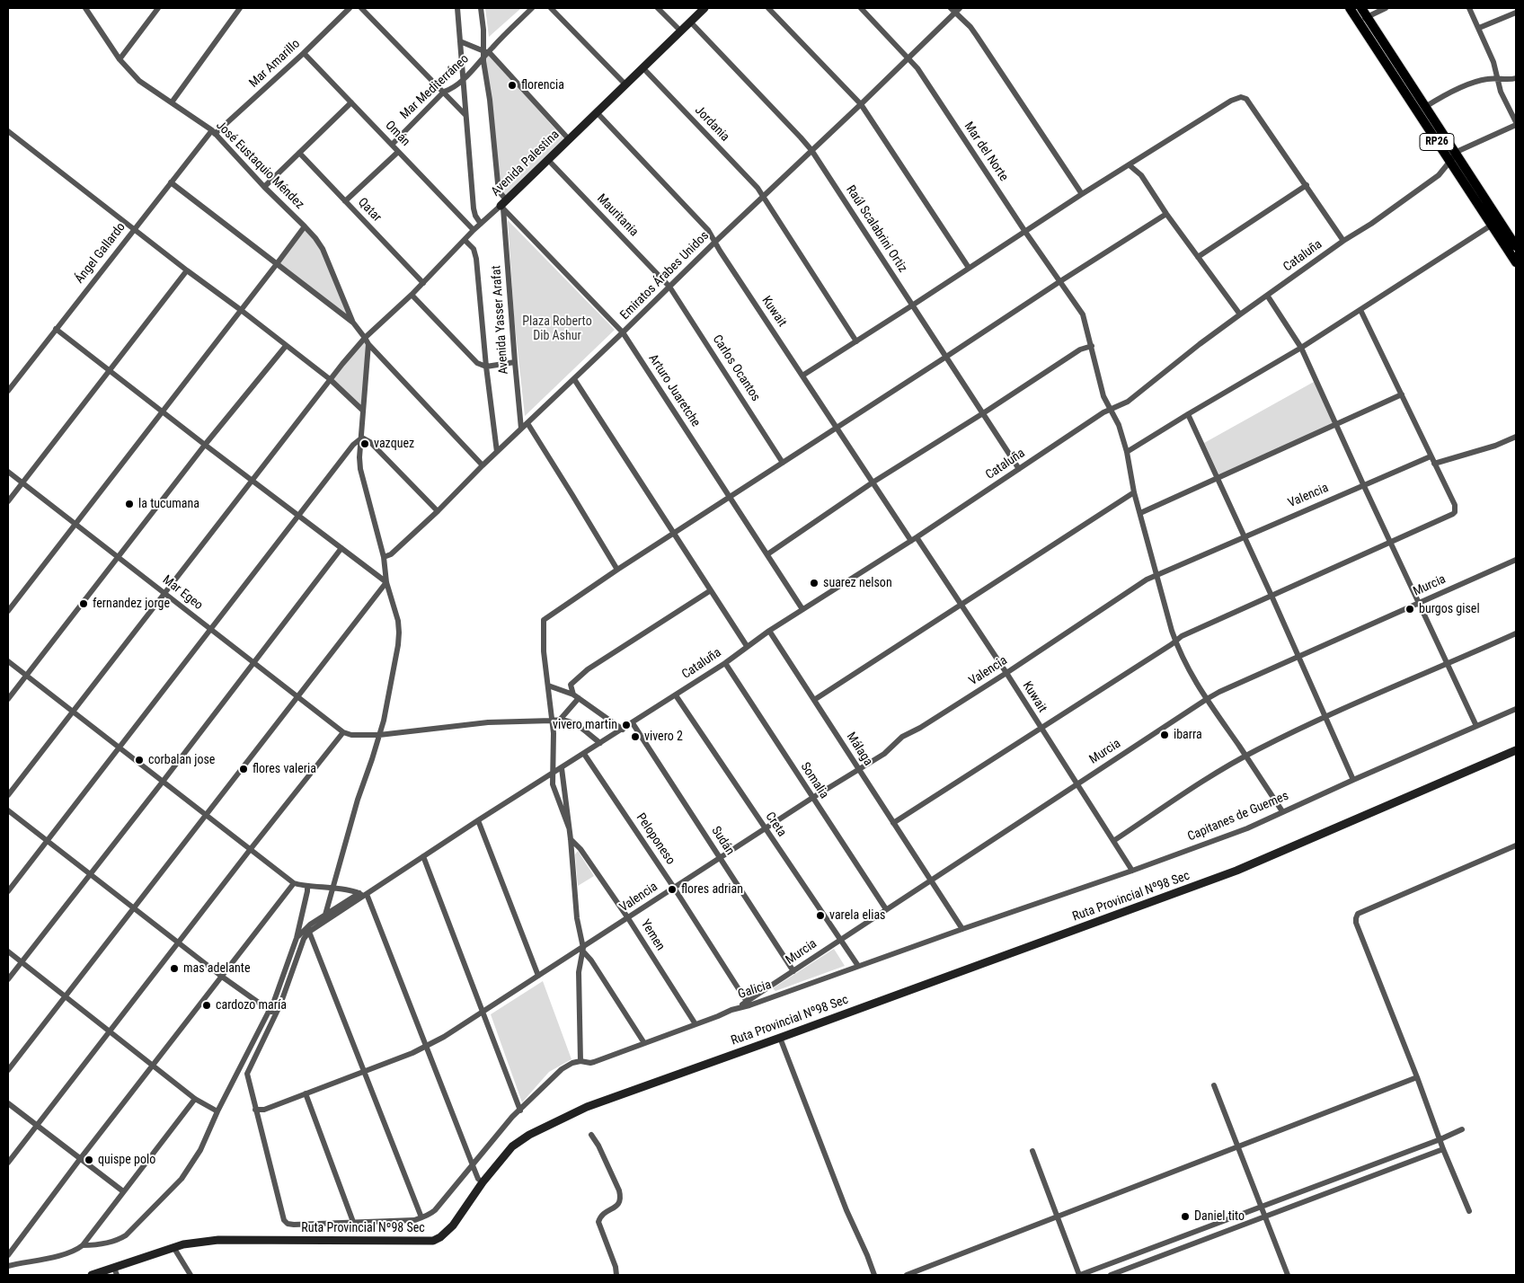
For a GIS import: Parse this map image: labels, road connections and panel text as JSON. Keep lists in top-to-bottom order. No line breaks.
{"streets":{"main road":["RP26"],"street":["Mar Amarillo","Mar Mediterráneo","Jordania","Omán","Mar del Norte","Avenida Palestina","José Eustaquio Méndez","Qatar","Mauritania","Raúl Scalabrini Ortiz","Ángel Gallardo","Cataluña","Emiratos Árabes Unidos","Kuwait","Avenida Yasser Arafat","Carlos Ocantos","Arturo Juaretche","Valencia","Murcia","Mar Egeo","Málaga","Somalia","Capitanes de Guemes","Creta","Peloponeso","Sudán","Ruta Provincial Nº98 Sec","Yemen","Galicia"]},"crossings":[["Mar Amarillo","Omán"],["Mar Amarillo","José Eustaquio Méndez"],["Mar Amarillo","Ángel Gallardo"],["Mar Mediterráneo","Omán"],["Mar Mediterráneo","Avenida Yasser Arafat"],["Jordania","Avenida Palestina"],["Jordania","Emiratos Árabes Unidos"],["Omán","Avenida Palestina"],["RP26","Cataluña"],["Mar del Norte","Cataluña"],["Mar del Norte","Emiratos Árabes Unidos"],["Mar del Norte","Valencia"],["Mar del Norte","Murcia"],["Mar del Norte","Capitanes de Guemes"],["Avenida Palestina","Qatar"],["Avenida Palestina","Mauritania"],["Avenida Palestina","Raúl Scalabrini Ortiz"],["Avenida Palestina","Kuwait"],["Avenida Palestina","Avenida Yasser Arafat"],["Avenida Palestina","Arturo Juaretche"],["Avenida Palestina","Mar Egeo"],["José Eustaquio Méndez","Ángel Gallardo"],["Mauritania","Emiratos Árabes Unidos"],["Mauritania","Carlos Ocantos"],["Raúl Scalabrini Ortiz","Cataluña"],["Raúl Scalabrini Ortiz","Emiratos Árabes Unidos"],["Cataluña","Kuwait"],["Cataluña","Arturo Juaretche"],["Cataluña","Málaga"],["Cataluña","Somalia"],["Cataluña","Creta"],["Cataluña","Peloponeso"],["Cataluña","Sudán"],["Emiratos Árabes Unidos","Kuwait"],["Emiratos Árabes Unidos","Avenida Yasser Arafat"],["Emiratos Árabes Unidos","Carlos Ocantos"],["Emiratos Árabes Unidos","Arturo Juaretche"],["Kuwait","Valencia"],["Kuwait","Murcia"],["Kuwait","Capitanes de Guemes"],["Avenida Yasser Arafat","Arturo Juaretche"],["Valencia","Málaga"],["Valencia","Somalia"],["Valencia","Creta"],["Valencia","Peloponeso"],["Valencia","Sudán"],["Valencia","Yemen"],["Murcia","Málaga"],["Murcia","Somalia"],["Murcia","Creta"],["Murcia","Peloponeso"],["Murcia","Sudán"],["Murcia","Galicia"],["Málaga","Capitanes de Guemes"],["Málaga","Galicia"],["Capitanes de Guemes","Galicia"],["Creta","Galicia"],["Peloponeso","Galicia"],["Yemen","Galicia"]],"parks":["Plaza Roberto Dib Ashur"],"places":["florencia","vazquez","la tucumana","suarez nelson","fernandez jorge","burgos gisel","vivero martin","ibarra","vivero 2","corbalan jose","flores valeria","flores adrian","varela elias","mas adelante","cardozo maría","quispe polo","Daniel tito"]}
